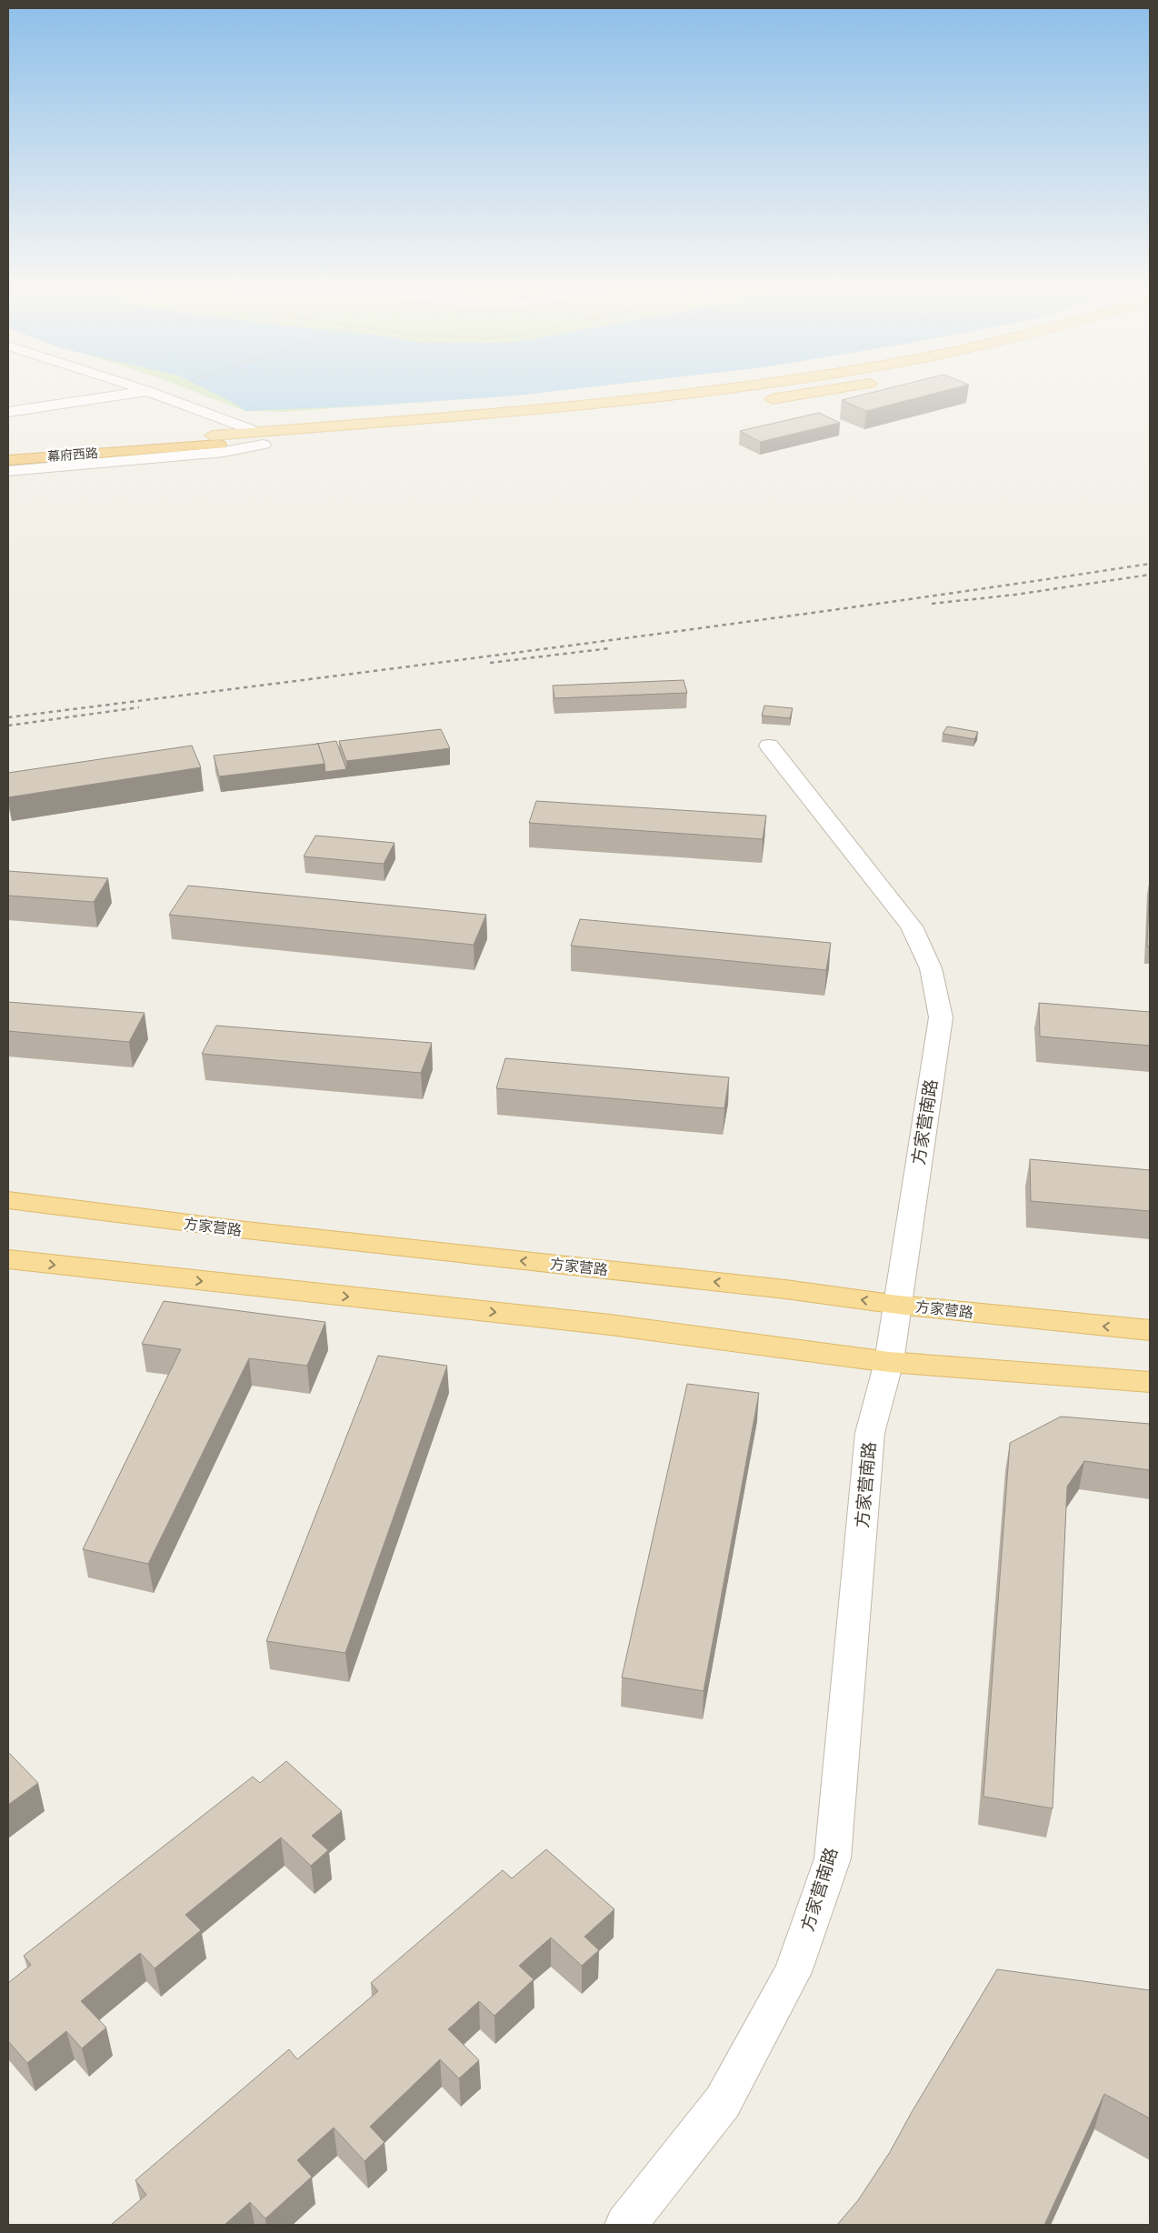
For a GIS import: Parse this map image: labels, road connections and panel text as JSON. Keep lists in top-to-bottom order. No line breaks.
{"streets":{"highway":["幕府西路"],"main road":["方家营路"],"street":["方家营南路"]},"crossings":[["方家营南路","方家营路"]]}
